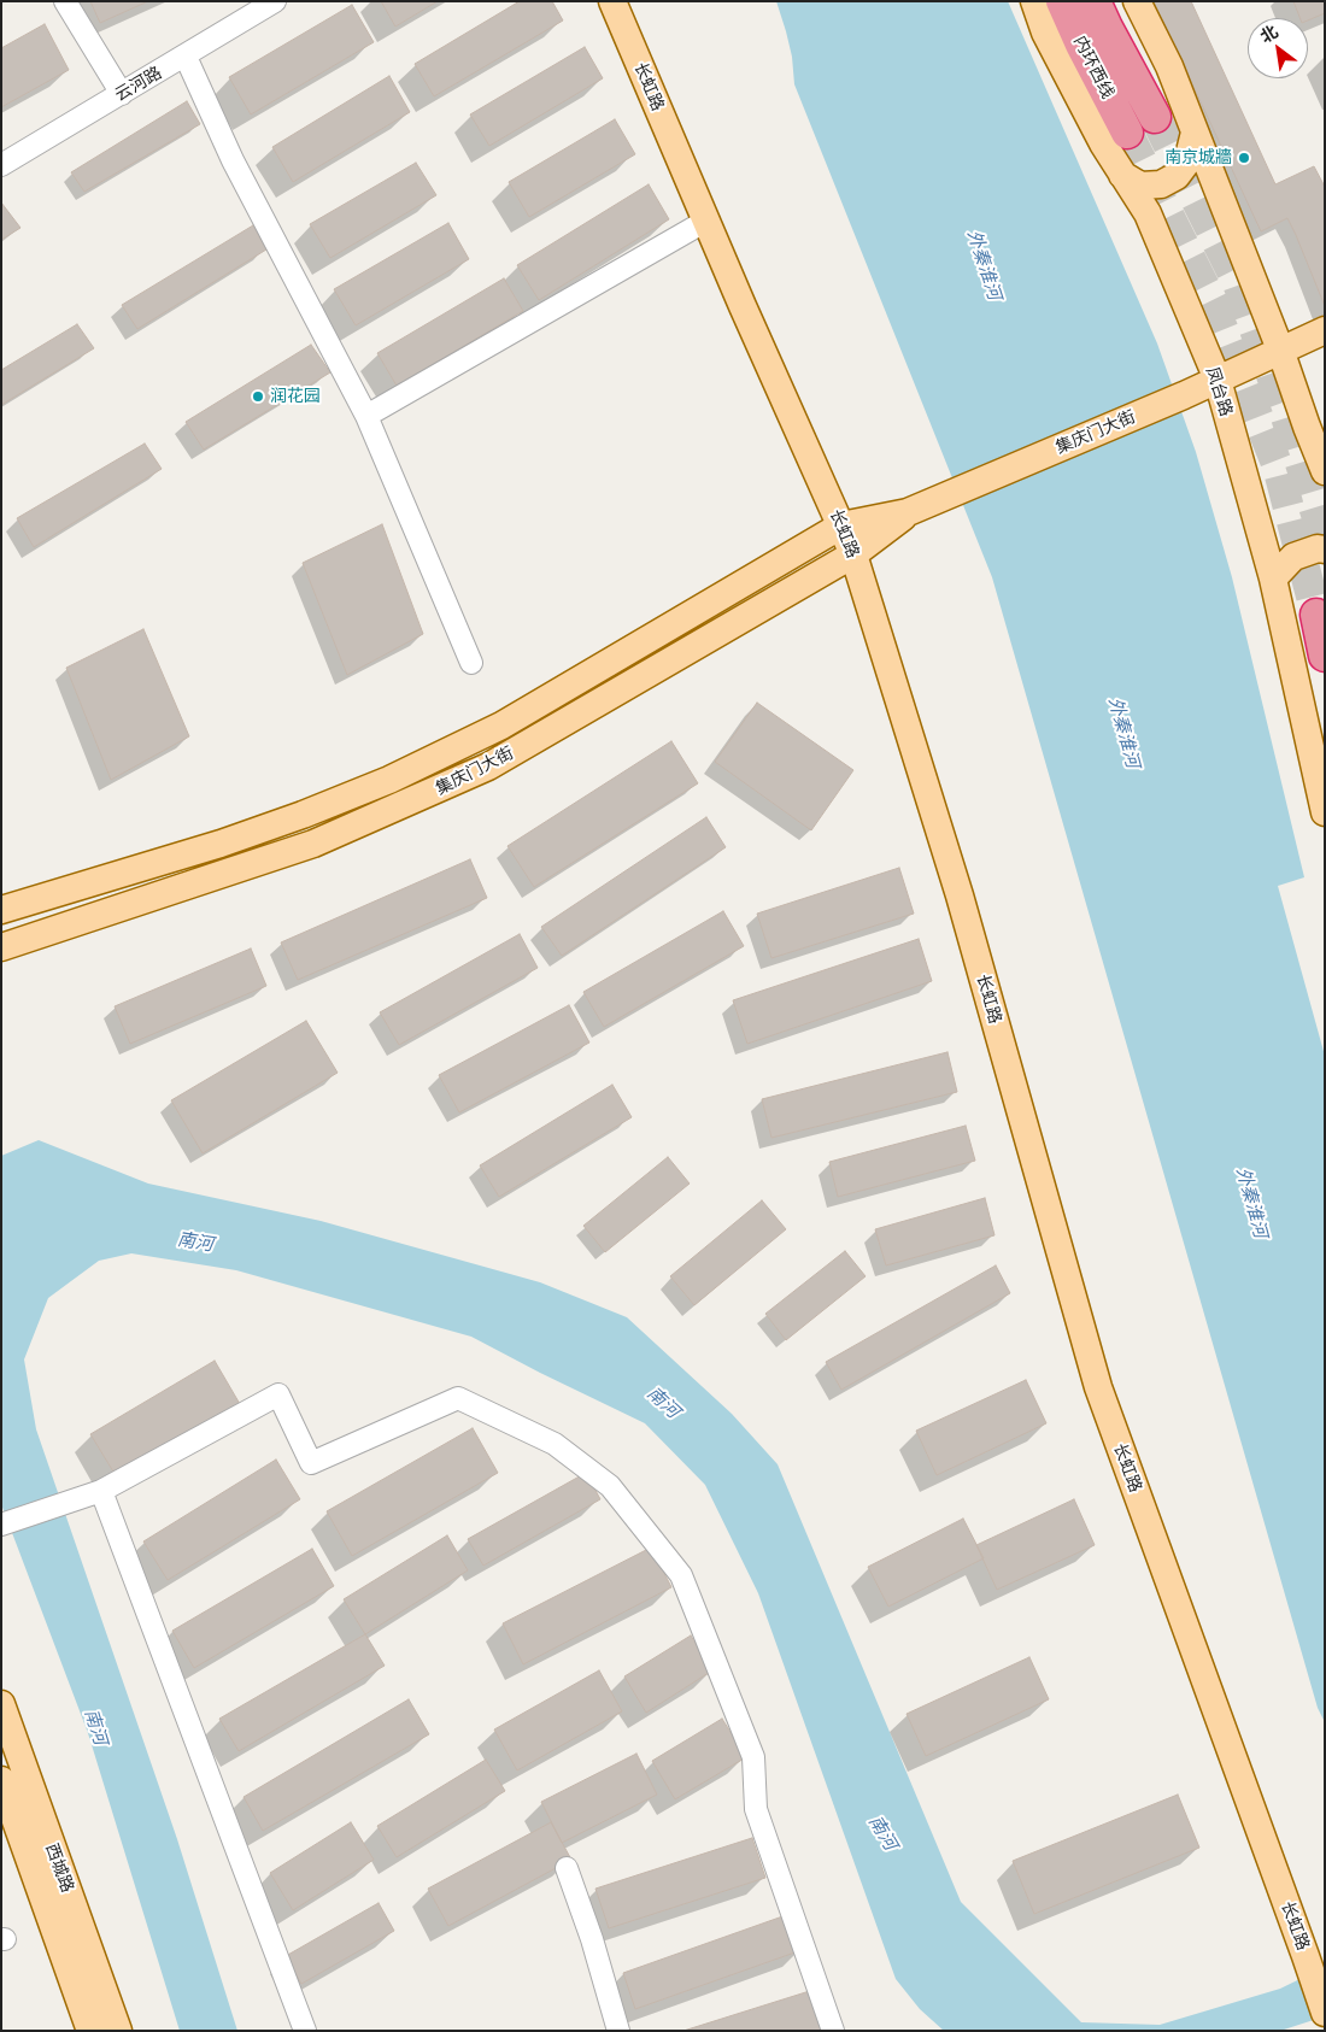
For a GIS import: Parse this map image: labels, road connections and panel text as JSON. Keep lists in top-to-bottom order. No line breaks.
{"streets":{"highway":["内环西线"],"main road":["长虹路","凤台路","集庆门大街","西城路"],"street":["云河路"]},"crossings":[["长虹路","集庆门大街"],["凤台路","集庆门大街"]],"water":["外秦淮河","南河"],"places":["南京城牆","润花园"],"north":"top left"}
